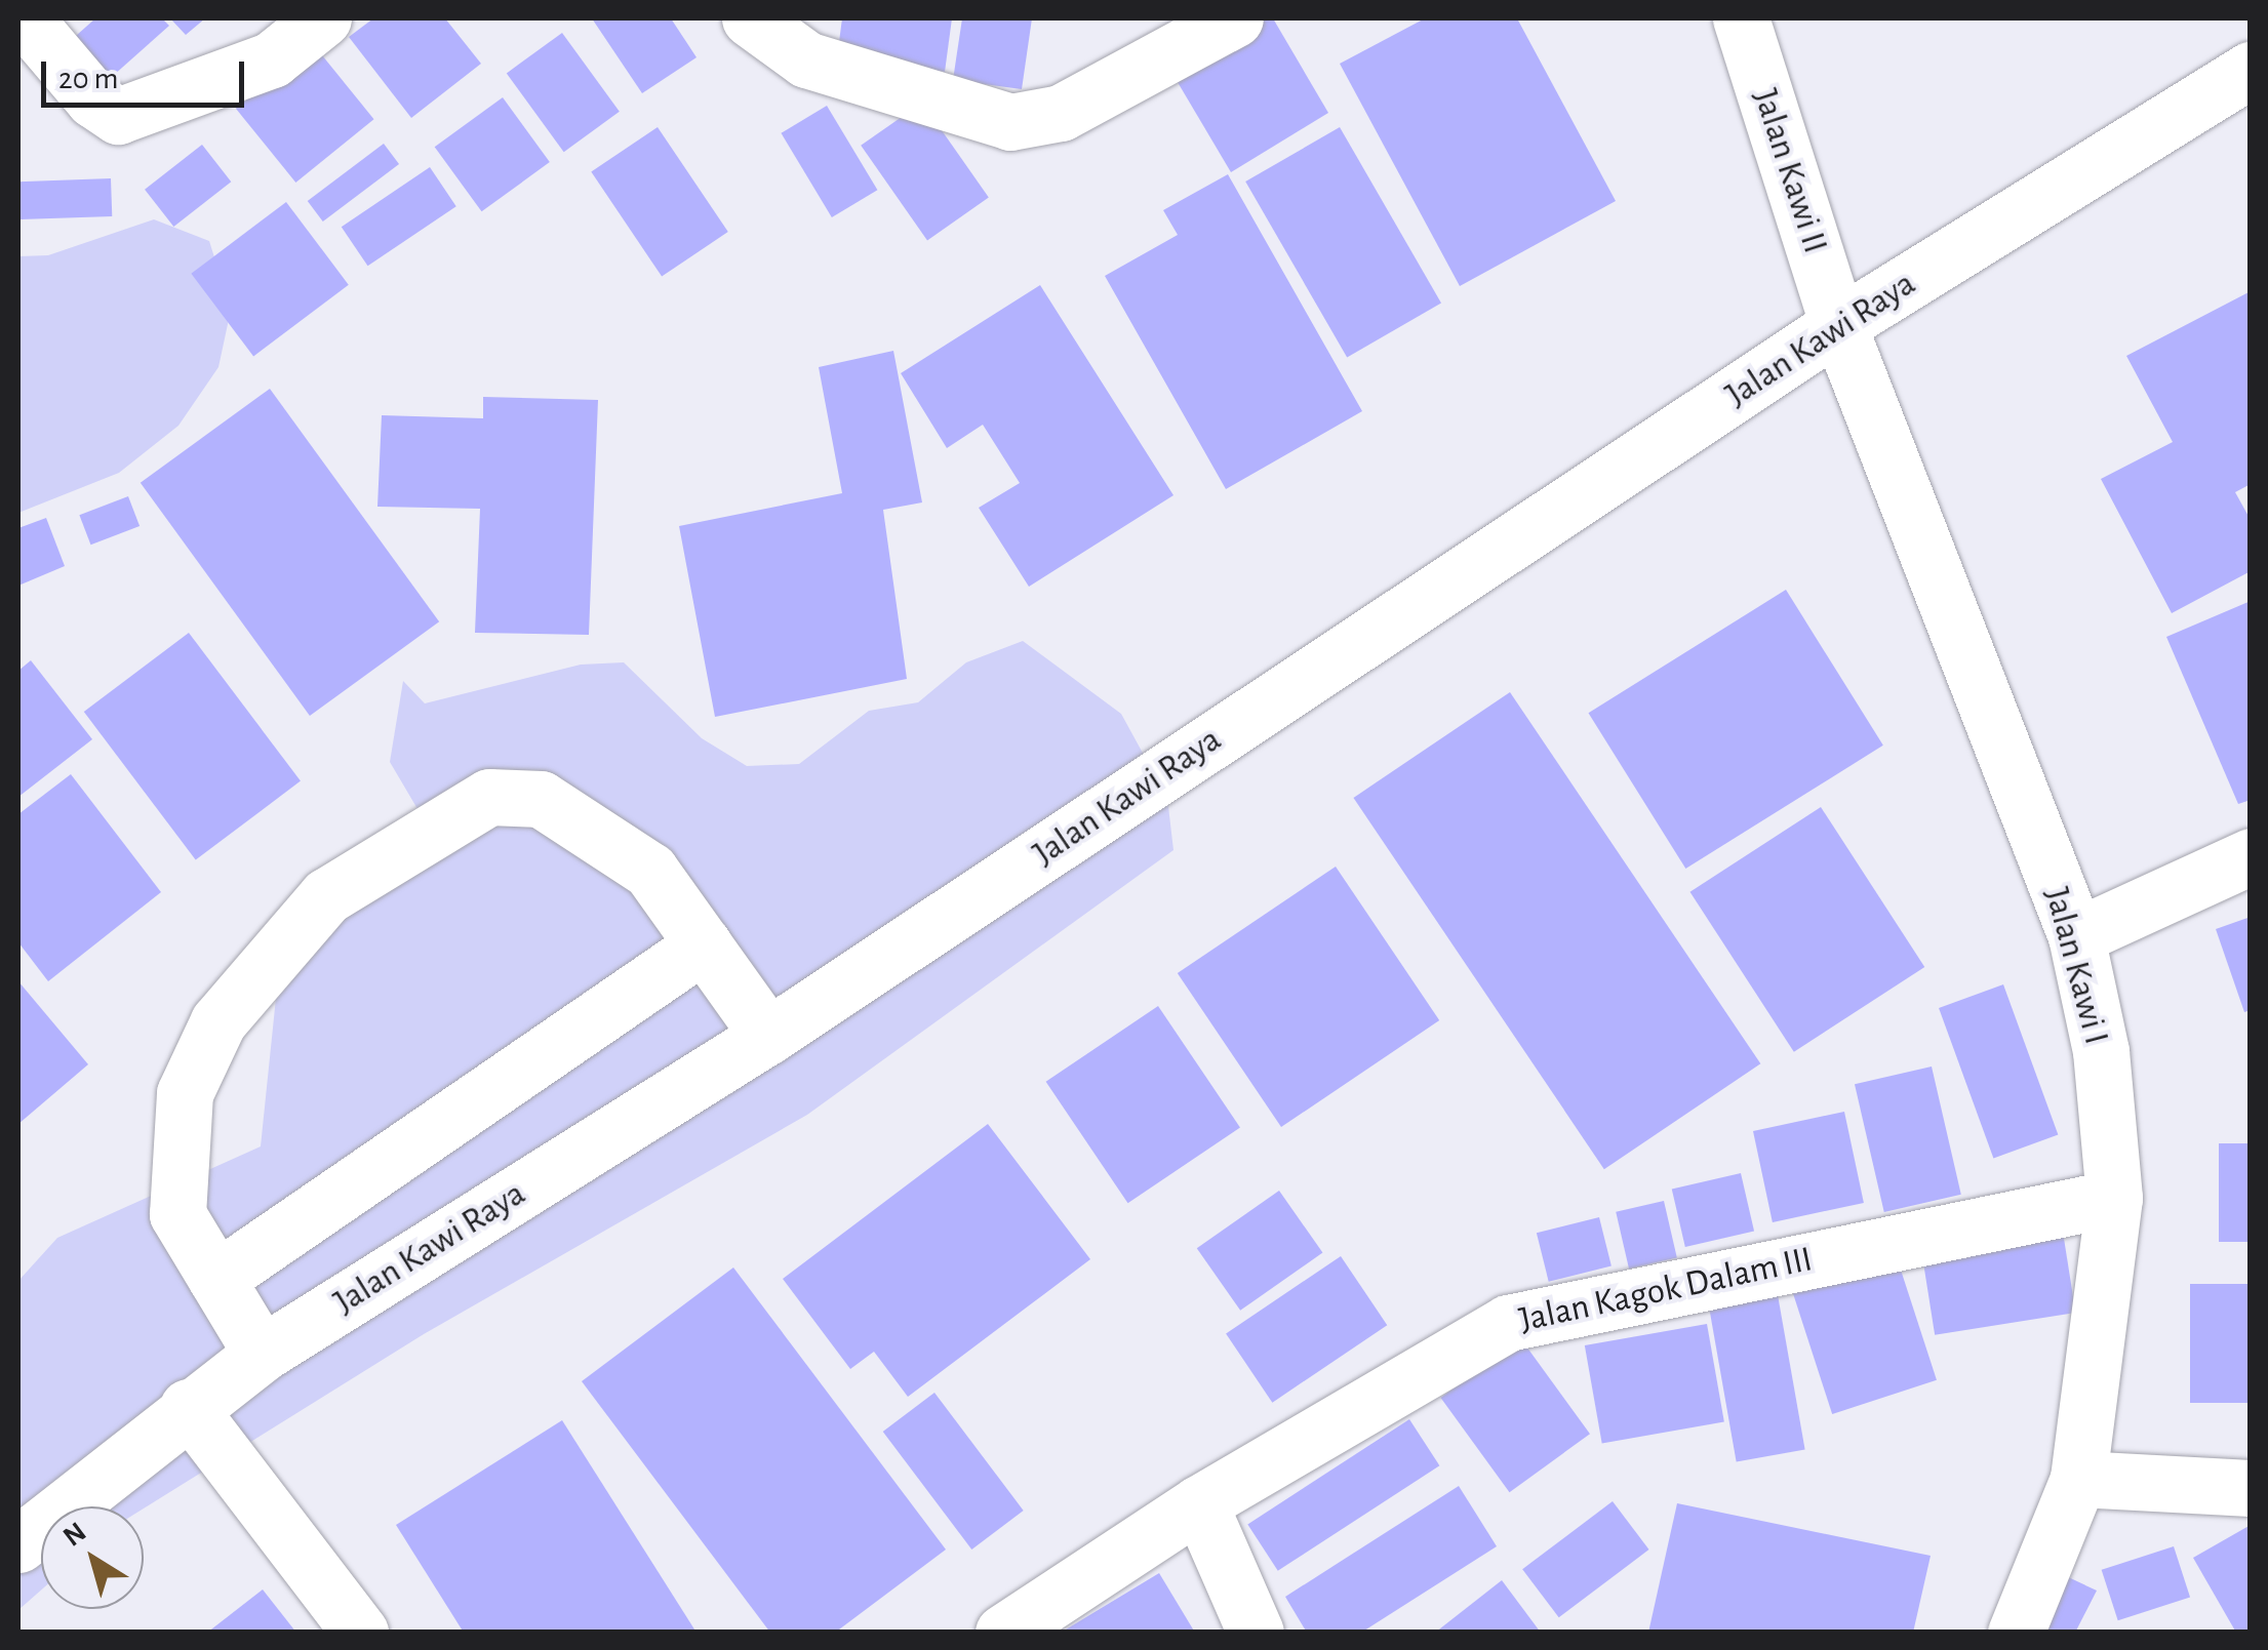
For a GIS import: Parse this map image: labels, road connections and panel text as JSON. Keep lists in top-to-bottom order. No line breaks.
{"streets":{"street":["Jalan Kawi II","Jalan Kawi Raya","Jalan Kawi I","Jalan Kagok Dalam III"]},"crossings":[["Jalan Kawi II","Jalan Kawi Raya"],["Jalan Kawi II","Jalan Kawi I"],["Jalan Kawi Raya","Jalan Kawi I"],["Jalan Kawi I","Jalan Kagok Dalam III"]],"scale_bar":"20 m","north":"top left"}
